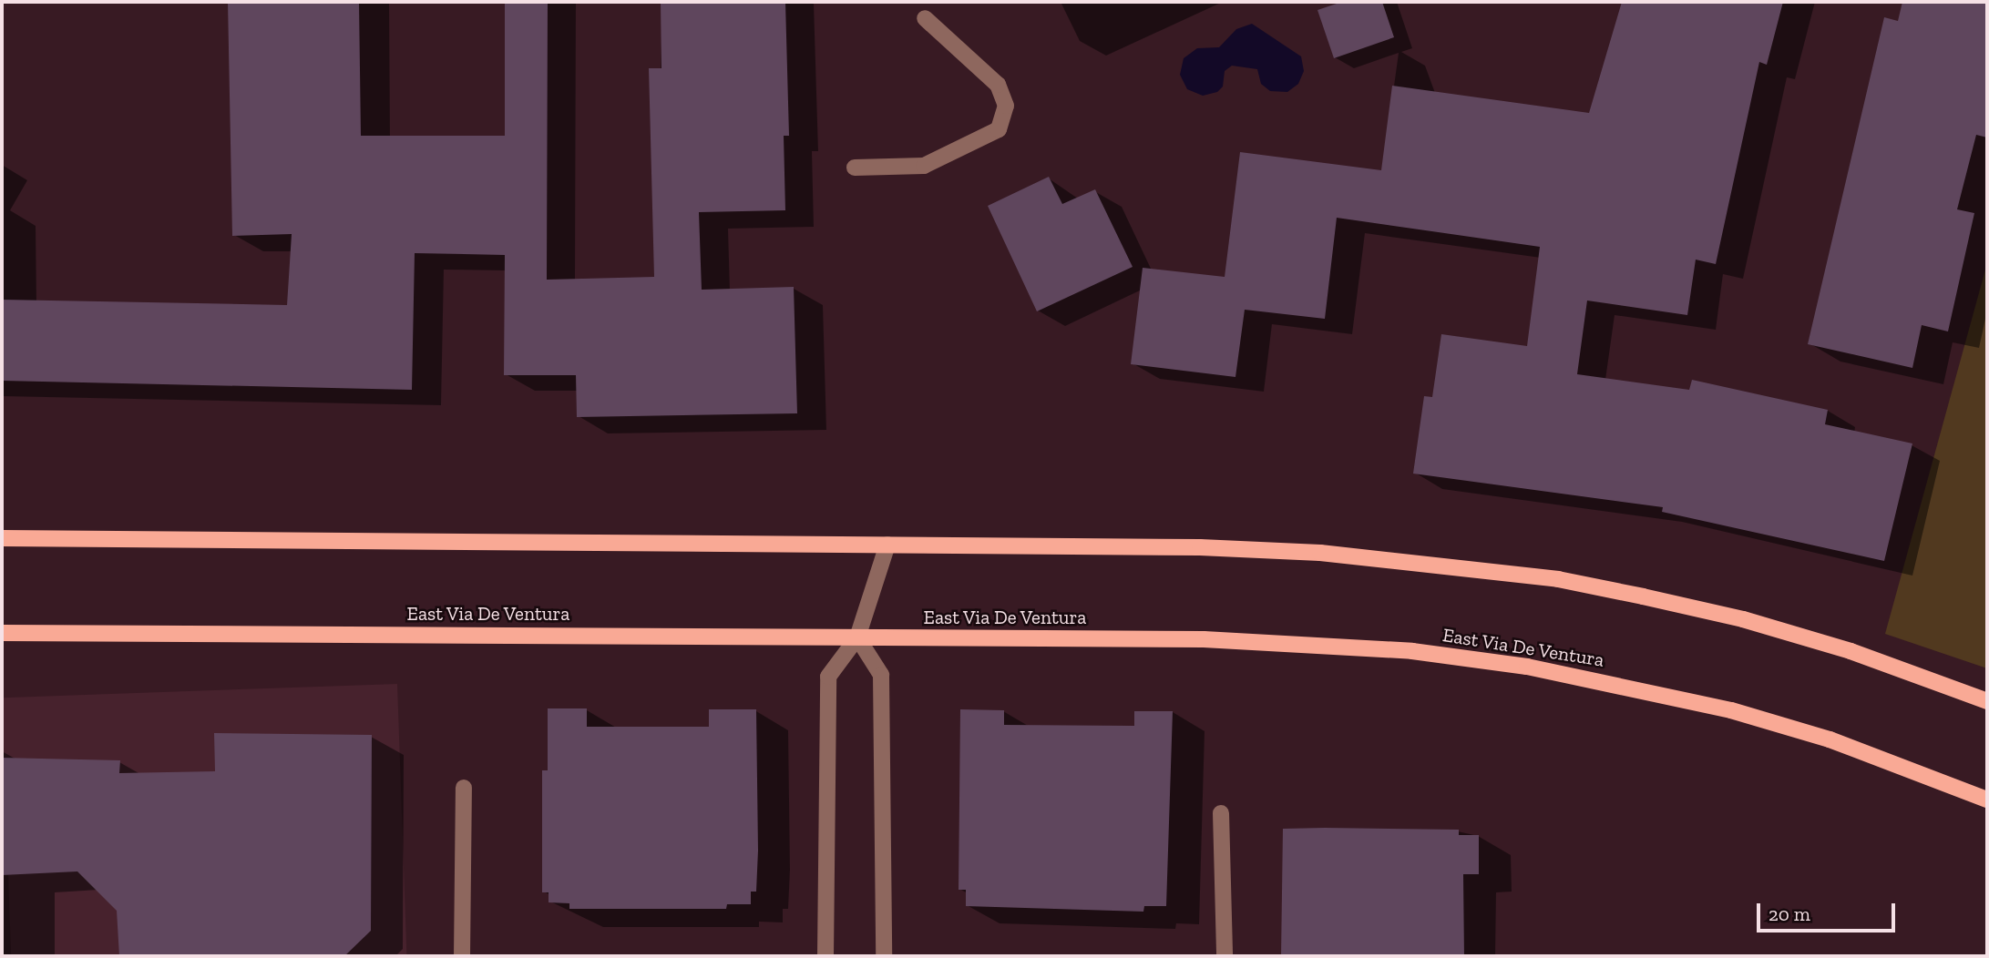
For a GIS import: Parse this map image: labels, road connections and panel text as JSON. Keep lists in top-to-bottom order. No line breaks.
{"streets":{"main road":["East Via De Ventura"]},"scale_bar":"20 m"}
